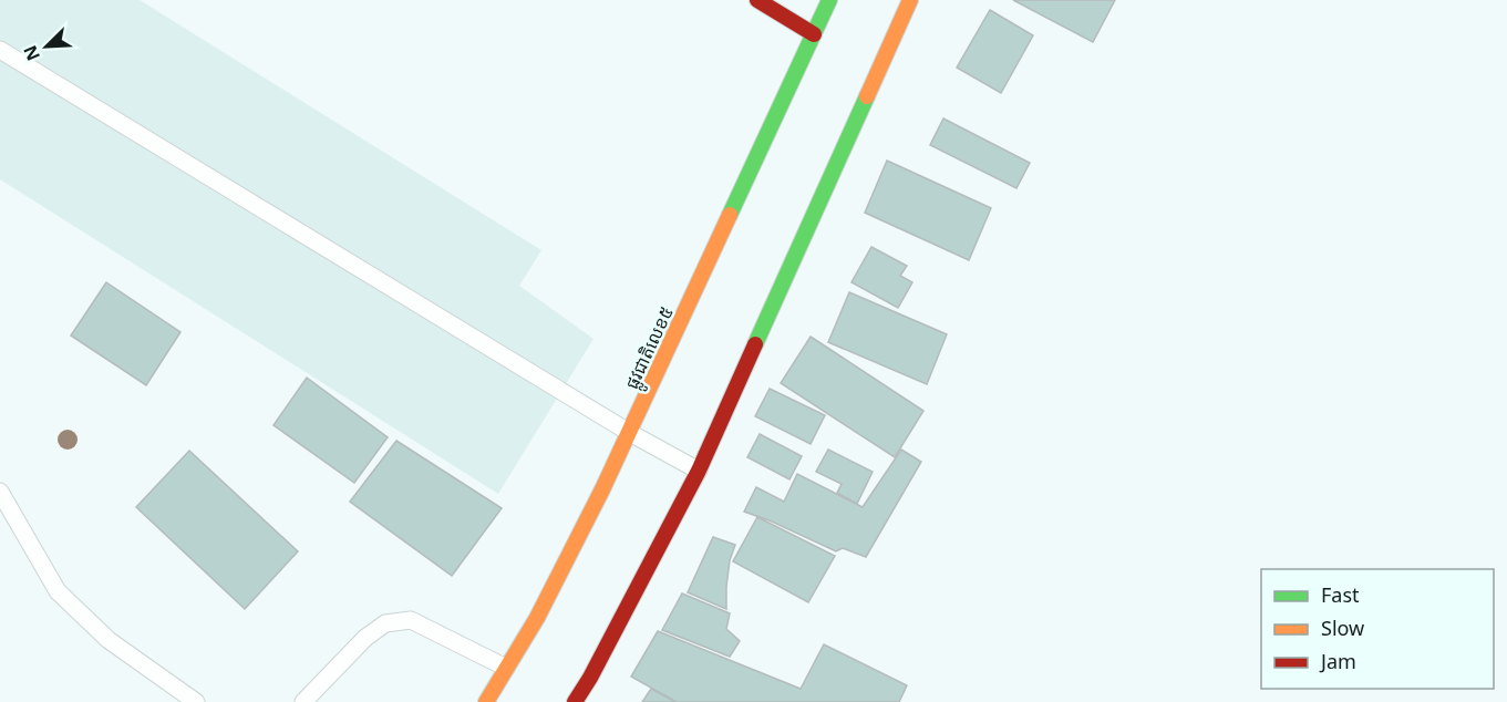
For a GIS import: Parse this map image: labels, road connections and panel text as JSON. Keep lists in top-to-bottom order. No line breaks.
{"streets":{"main road":["ផ្លូវជាតិលេខ៥"]},"legend":["Fast","Slow","Jam"],"north":"bottom left"}
